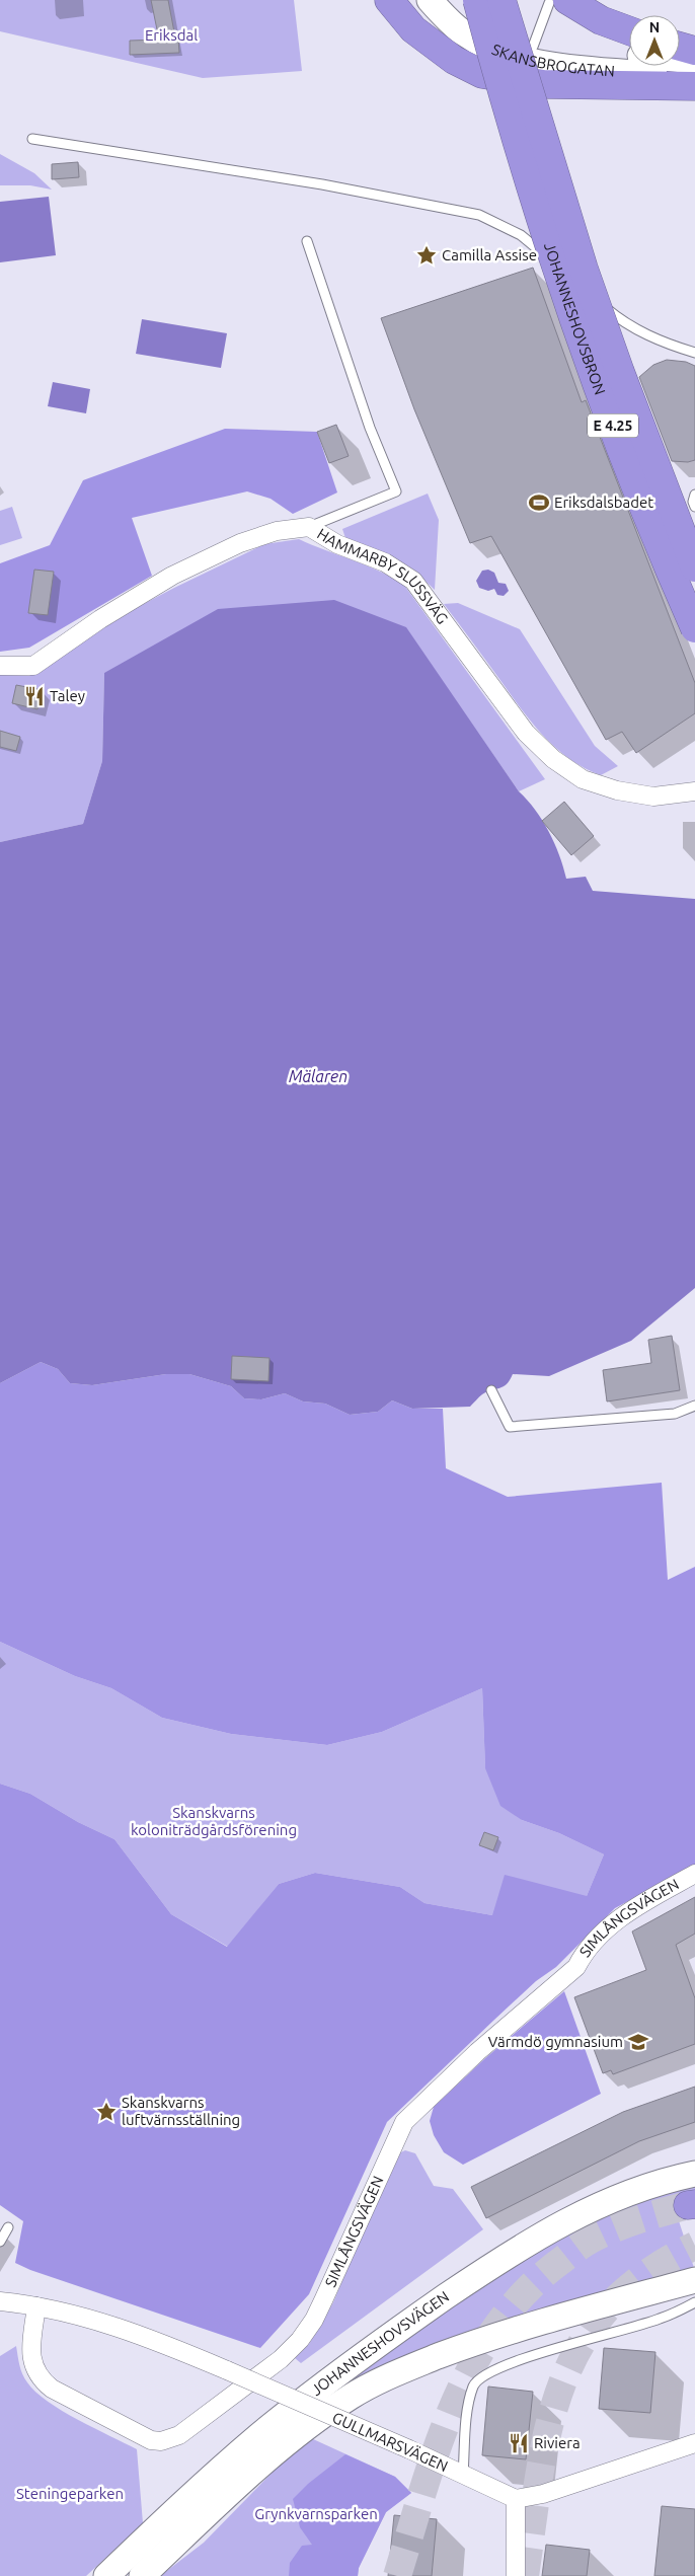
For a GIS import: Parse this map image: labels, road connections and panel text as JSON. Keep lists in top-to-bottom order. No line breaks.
{"streets":{"highway":["JOHANNESHOVSBRON","E 4.25"],"main road":["SKANSBROGATAN","JOHANNESHOVSVÄGEN"],"street":["HAMMARBY SLUSSVÄG","SIMLÅNGSVÄGEN","GULLMARSVÄGEN"]},"crossings":[["SIMLÅNGSVÄGEN","GULLMARSVÄGEN"]],"water":["Mälaren"],"parks":["Eriksdal","Skanskvarns koloniträdgårdsförening","Steningeparken","Grynkvarnsparken"],"places":{"place":["Camilla Assise","Skanskvarns luftvärnsställning"],"sports":["Eriksdalsbadet"],"restaurant":["Taley","Riviera"],"school or university":["Värmdö gymnasium"]},"north":"top"}
